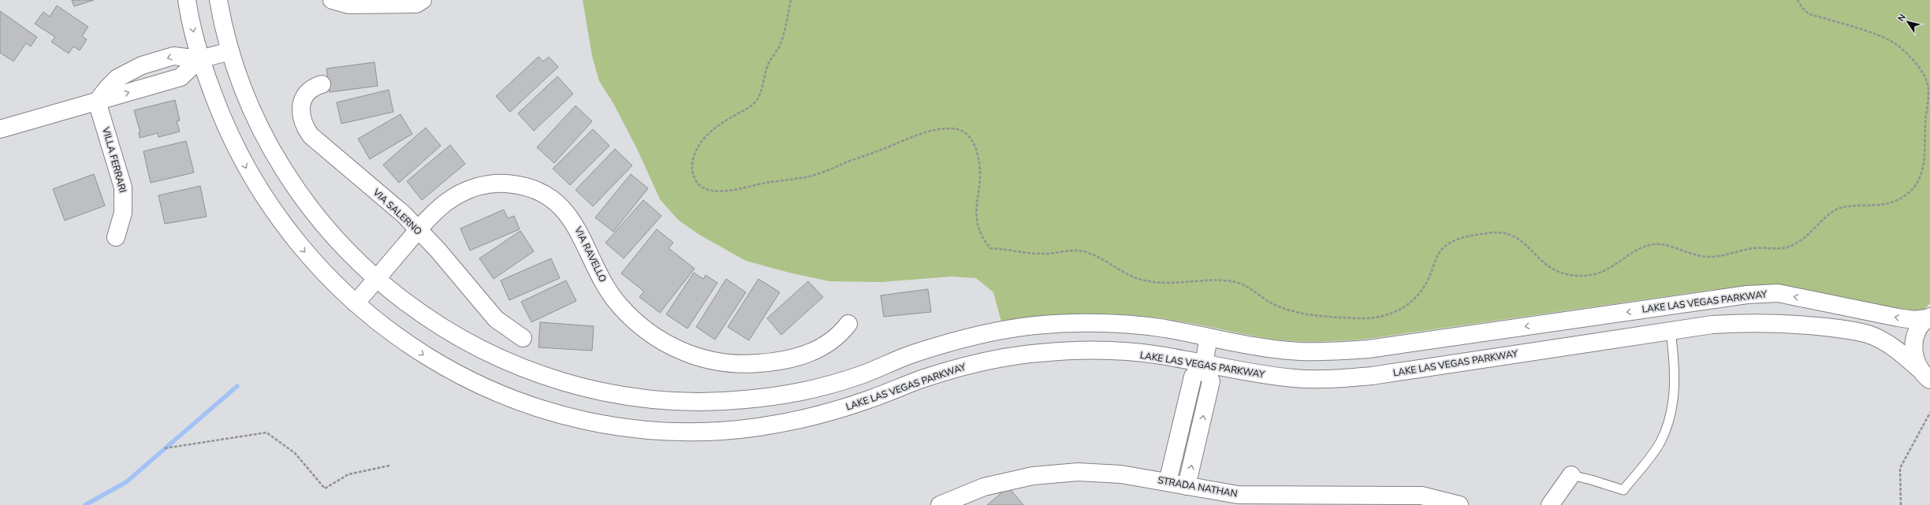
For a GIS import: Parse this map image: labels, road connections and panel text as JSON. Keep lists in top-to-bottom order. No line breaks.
{"streets":{"street":["VILLA FERRARI","VIA SALERNO","VIA RAVELLO","LAKE LAS VEGAS PARKWAY","STRADA NATHAN"]},"crossings":[["VIA SALERNO","VIA RAVELLO"],["VIA RAVELLO","LAKE LAS VEGAS PARKWAY"]],"north":"top left"}
